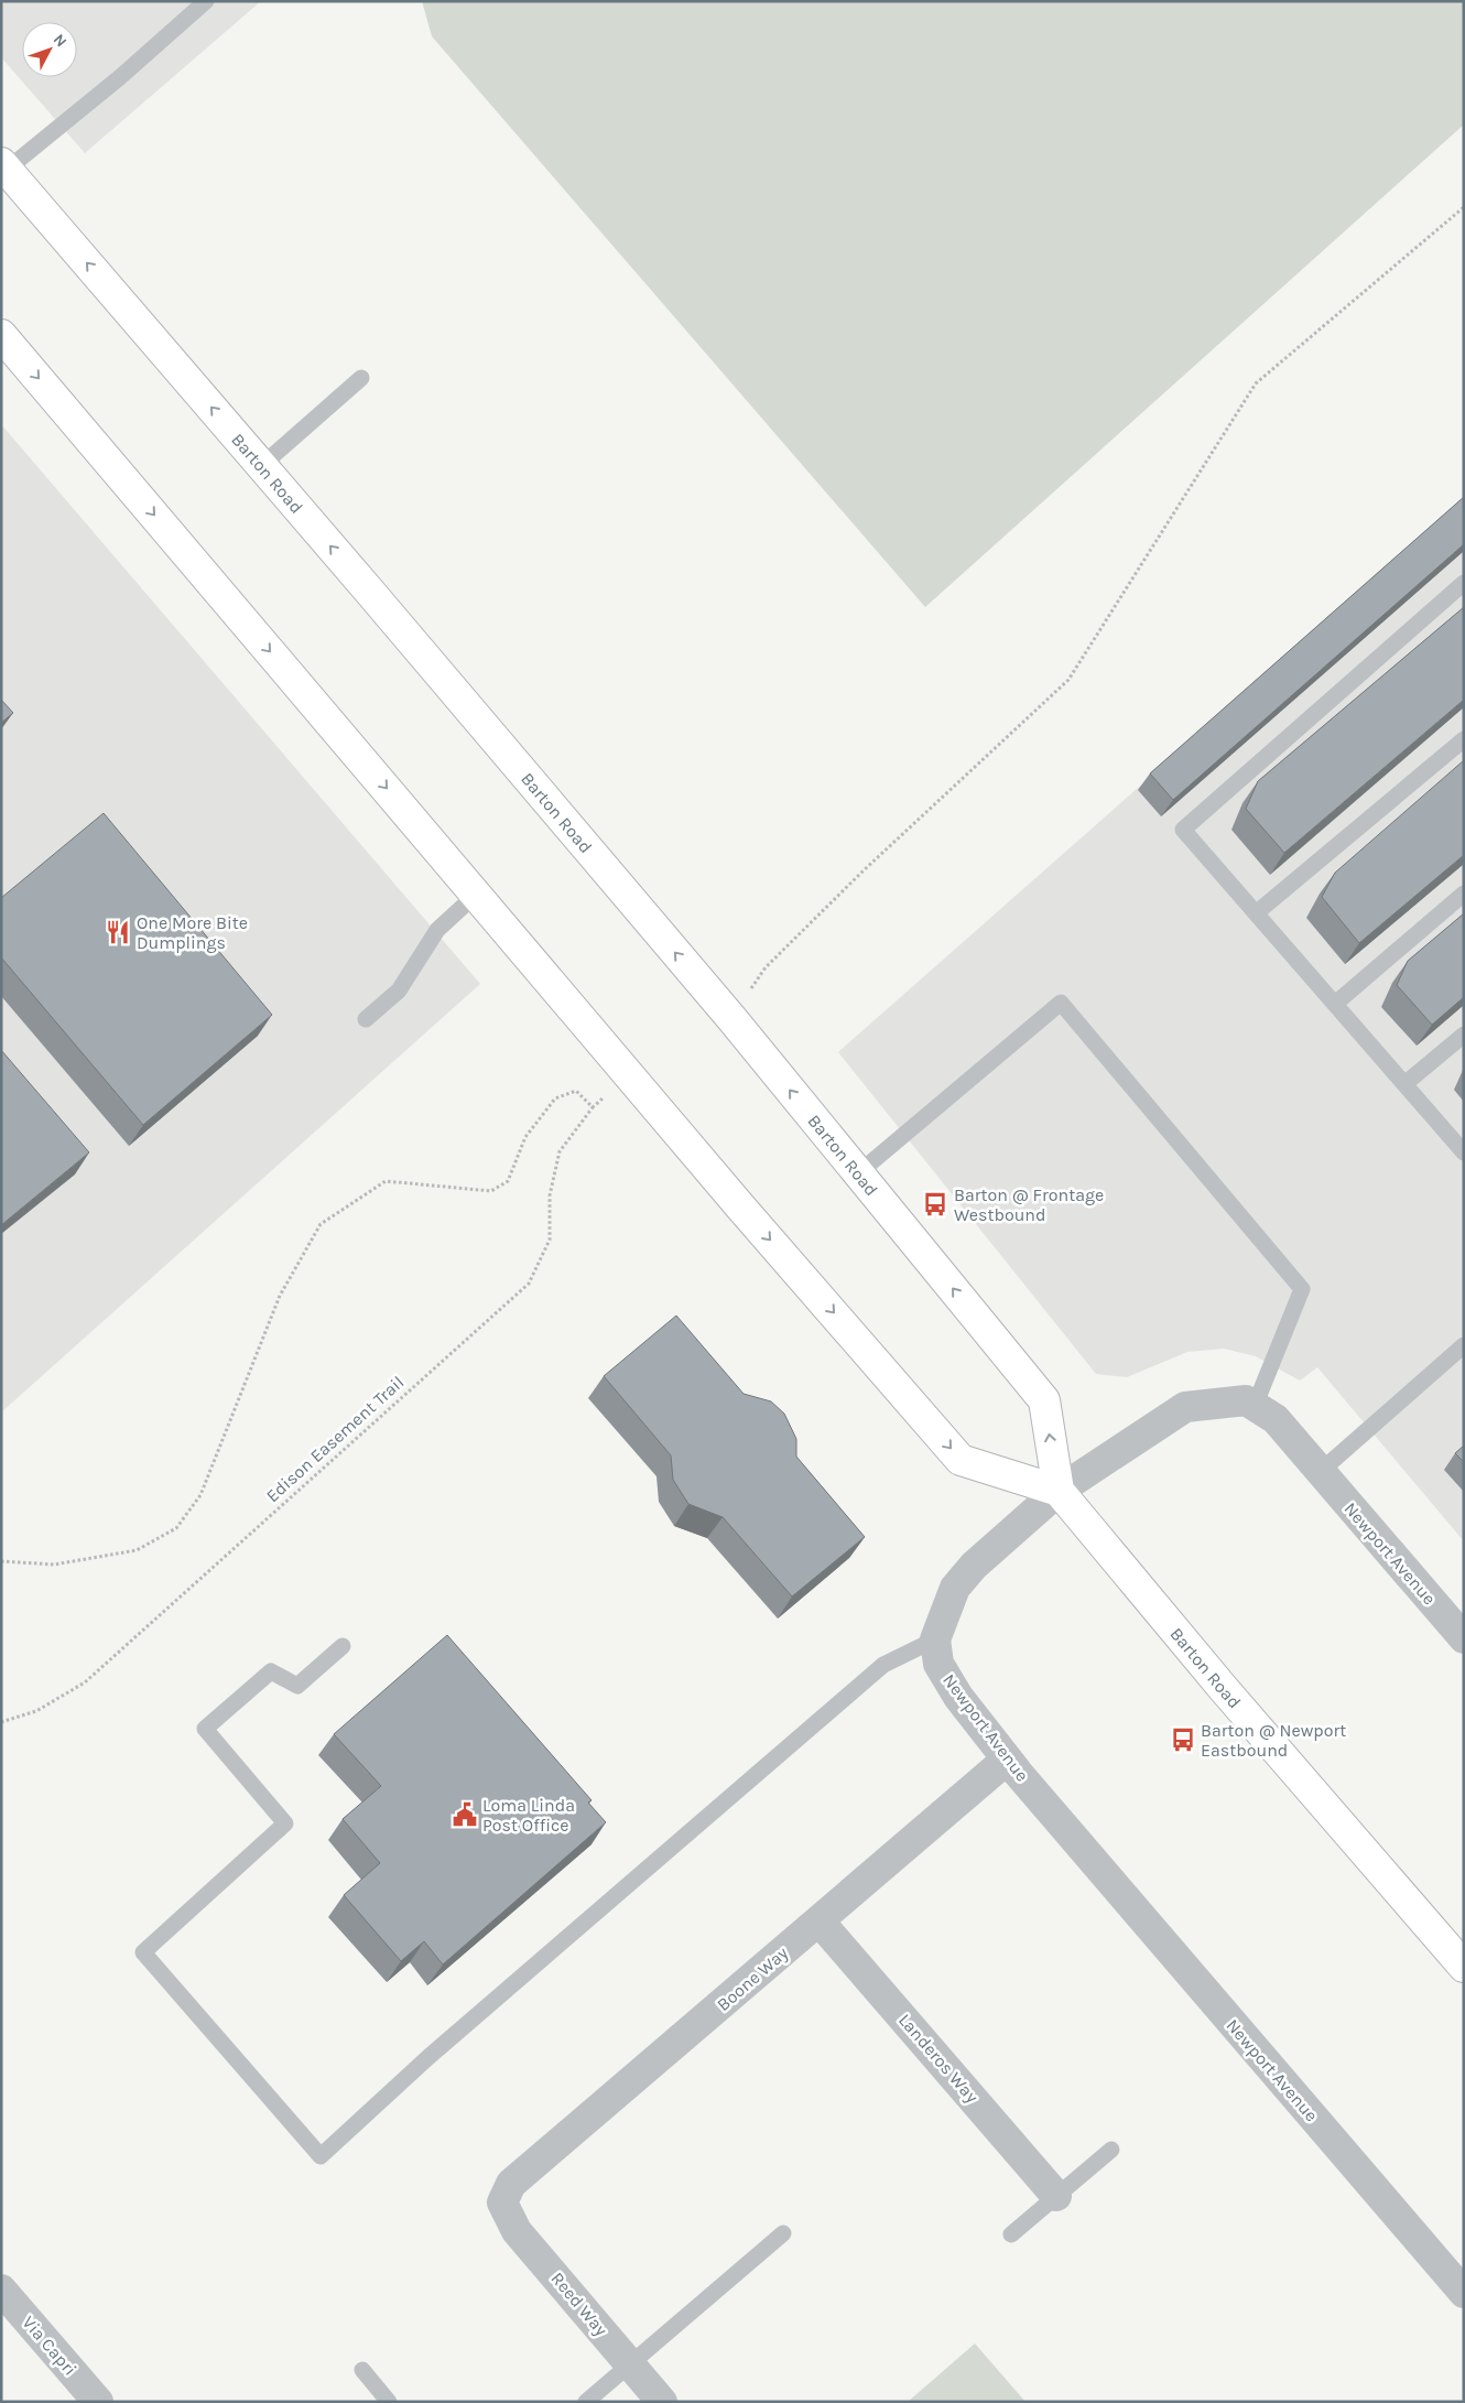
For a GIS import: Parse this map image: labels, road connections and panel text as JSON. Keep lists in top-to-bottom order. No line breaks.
{"streets":{"main road":["Barton Road"],"street":["Newport Avenue","Boone Way","Landeros Way","Reed Way","Via Capri"],"path":["Edison Easement Trail"]},"crossings":[["Barton Road","Newport Avenue"],["Newport Avenue","Boone Way"],["Boone Way","Landeros Way"],["Boone Way","Reed Way"]],"places":{"restaurant":["One More Bite Dumplings"],"bus stop":["Barton @ Frontage Westbound","Barton @ Newport Eastbound"],"public building":["Loma Linda Post Office"]},"north":"top right"}
